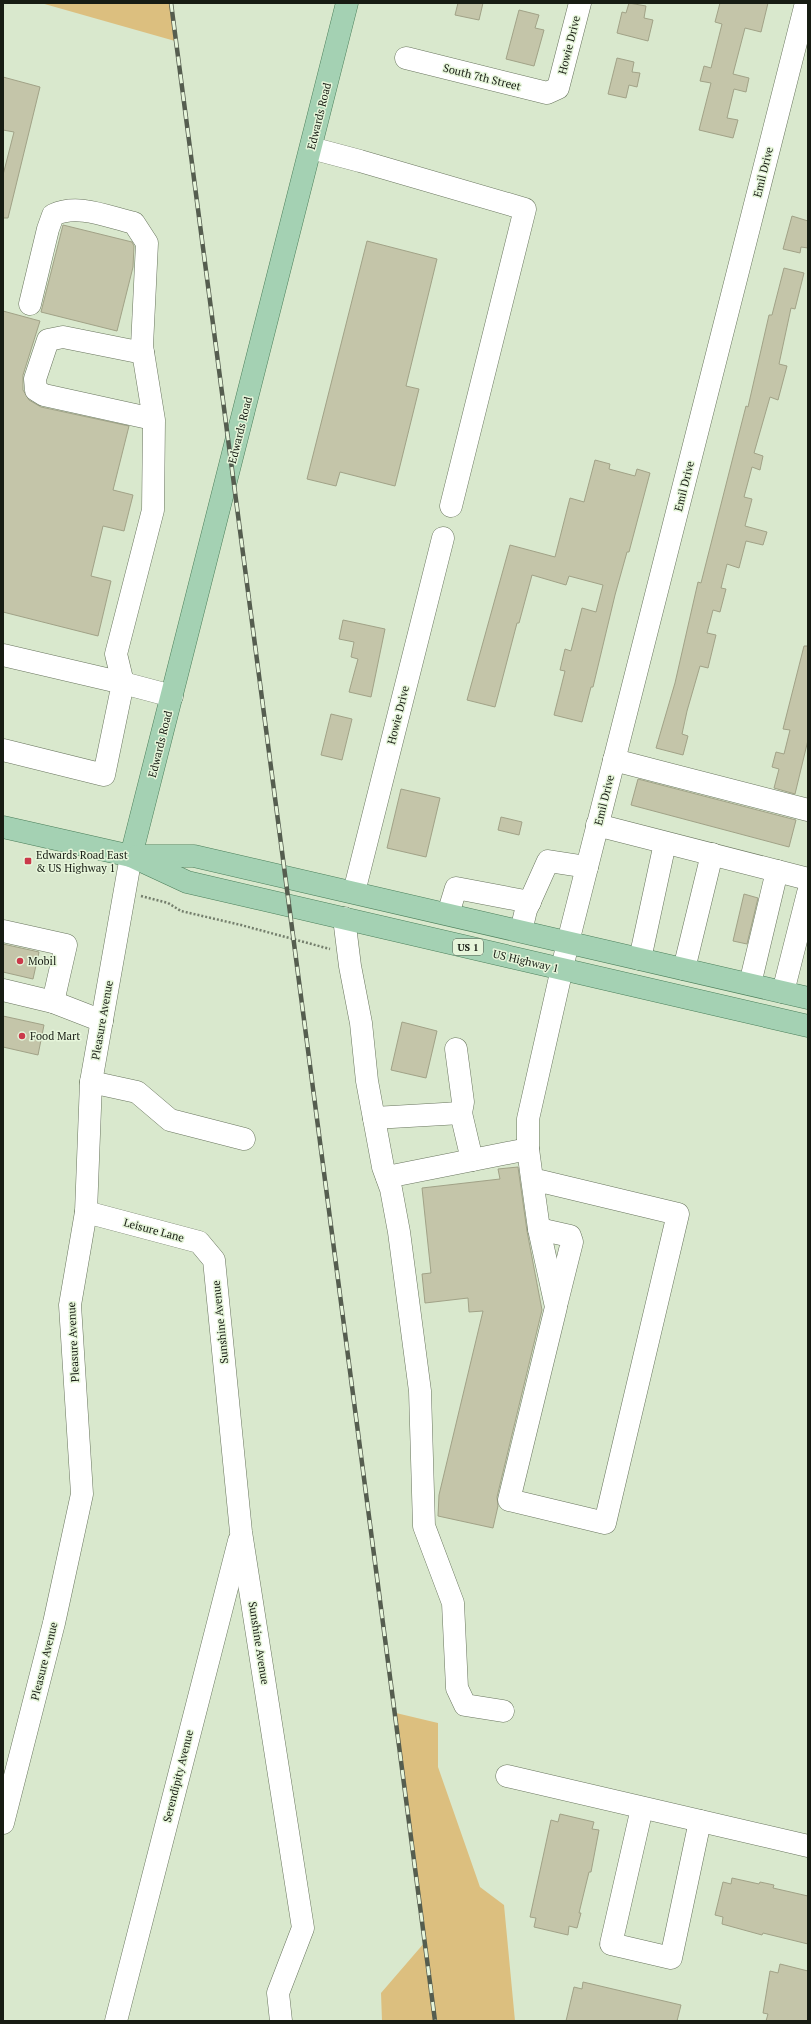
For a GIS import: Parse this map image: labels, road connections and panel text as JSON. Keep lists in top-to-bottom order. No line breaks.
{"streets":{"main road":["Edwards Road","US 1","US Highway 1"],"street":["Howie Drive","South 7th Street","Emil Drive","Pleasure Avenue","Leisure Lane","Sunshine Avenue","Serendipity Avenue"]},"crossings":[["Howie Drive","South 7th Street"],["Howie Drive","US Highway 1"],["Edwards Road","US Highway 1"],["Edwards Road","Pleasure Avenue"],["Emil Drive","US Highway 1"],["US Highway 1","Pleasure Avenue"],["Pleasure Avenue","Leisure Lane"],["Leisure Lane","Sunshine Avenue"],["Sunshine Avenue","Serendipity Avenue"]],"places":{"transit":["Edwards Road East & US Highway 1"],"other":["Mobil","Food Mart"]}}
